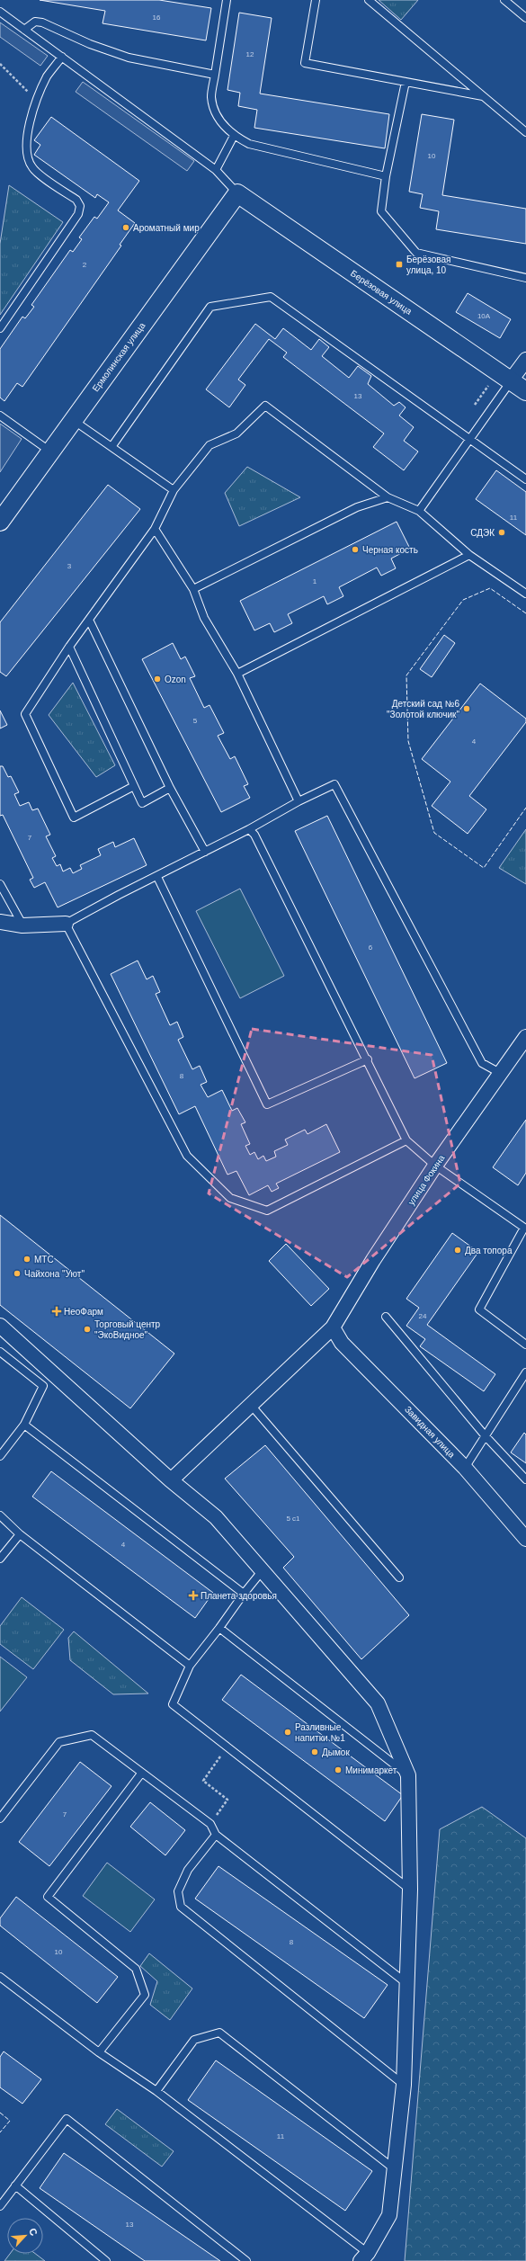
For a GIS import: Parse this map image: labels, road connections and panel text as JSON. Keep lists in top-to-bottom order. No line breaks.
{"streets":{"street":["Берёзовая улица","Ермолинская улица","улица Фокина","Завидная улица"]},"crossings":[["Берёзовая улица","Ермолинская улица"],["улица Фокина","Завидная улица"]],"places":{"other":["Ароматный мир","СДЭК","Черная кость","Ozon","Детский сад №6 \"Золотой ключик\"","Два топора","МТС","Чайхона \"Уют\"","Торговый центр \"ЭкоВидное\"","Разливные напитки №1","Дымок","Минимаркет"],"transit":["Берёзовая улица, 10"],"health":["НеоФарм","Планета здоровья"]},"house_numbers":["16","12","10","2","10А","13","11","3","1","5","4","7","6","8","24","5 с1","4","7","8","10","11","13"],"north":"top right"}
